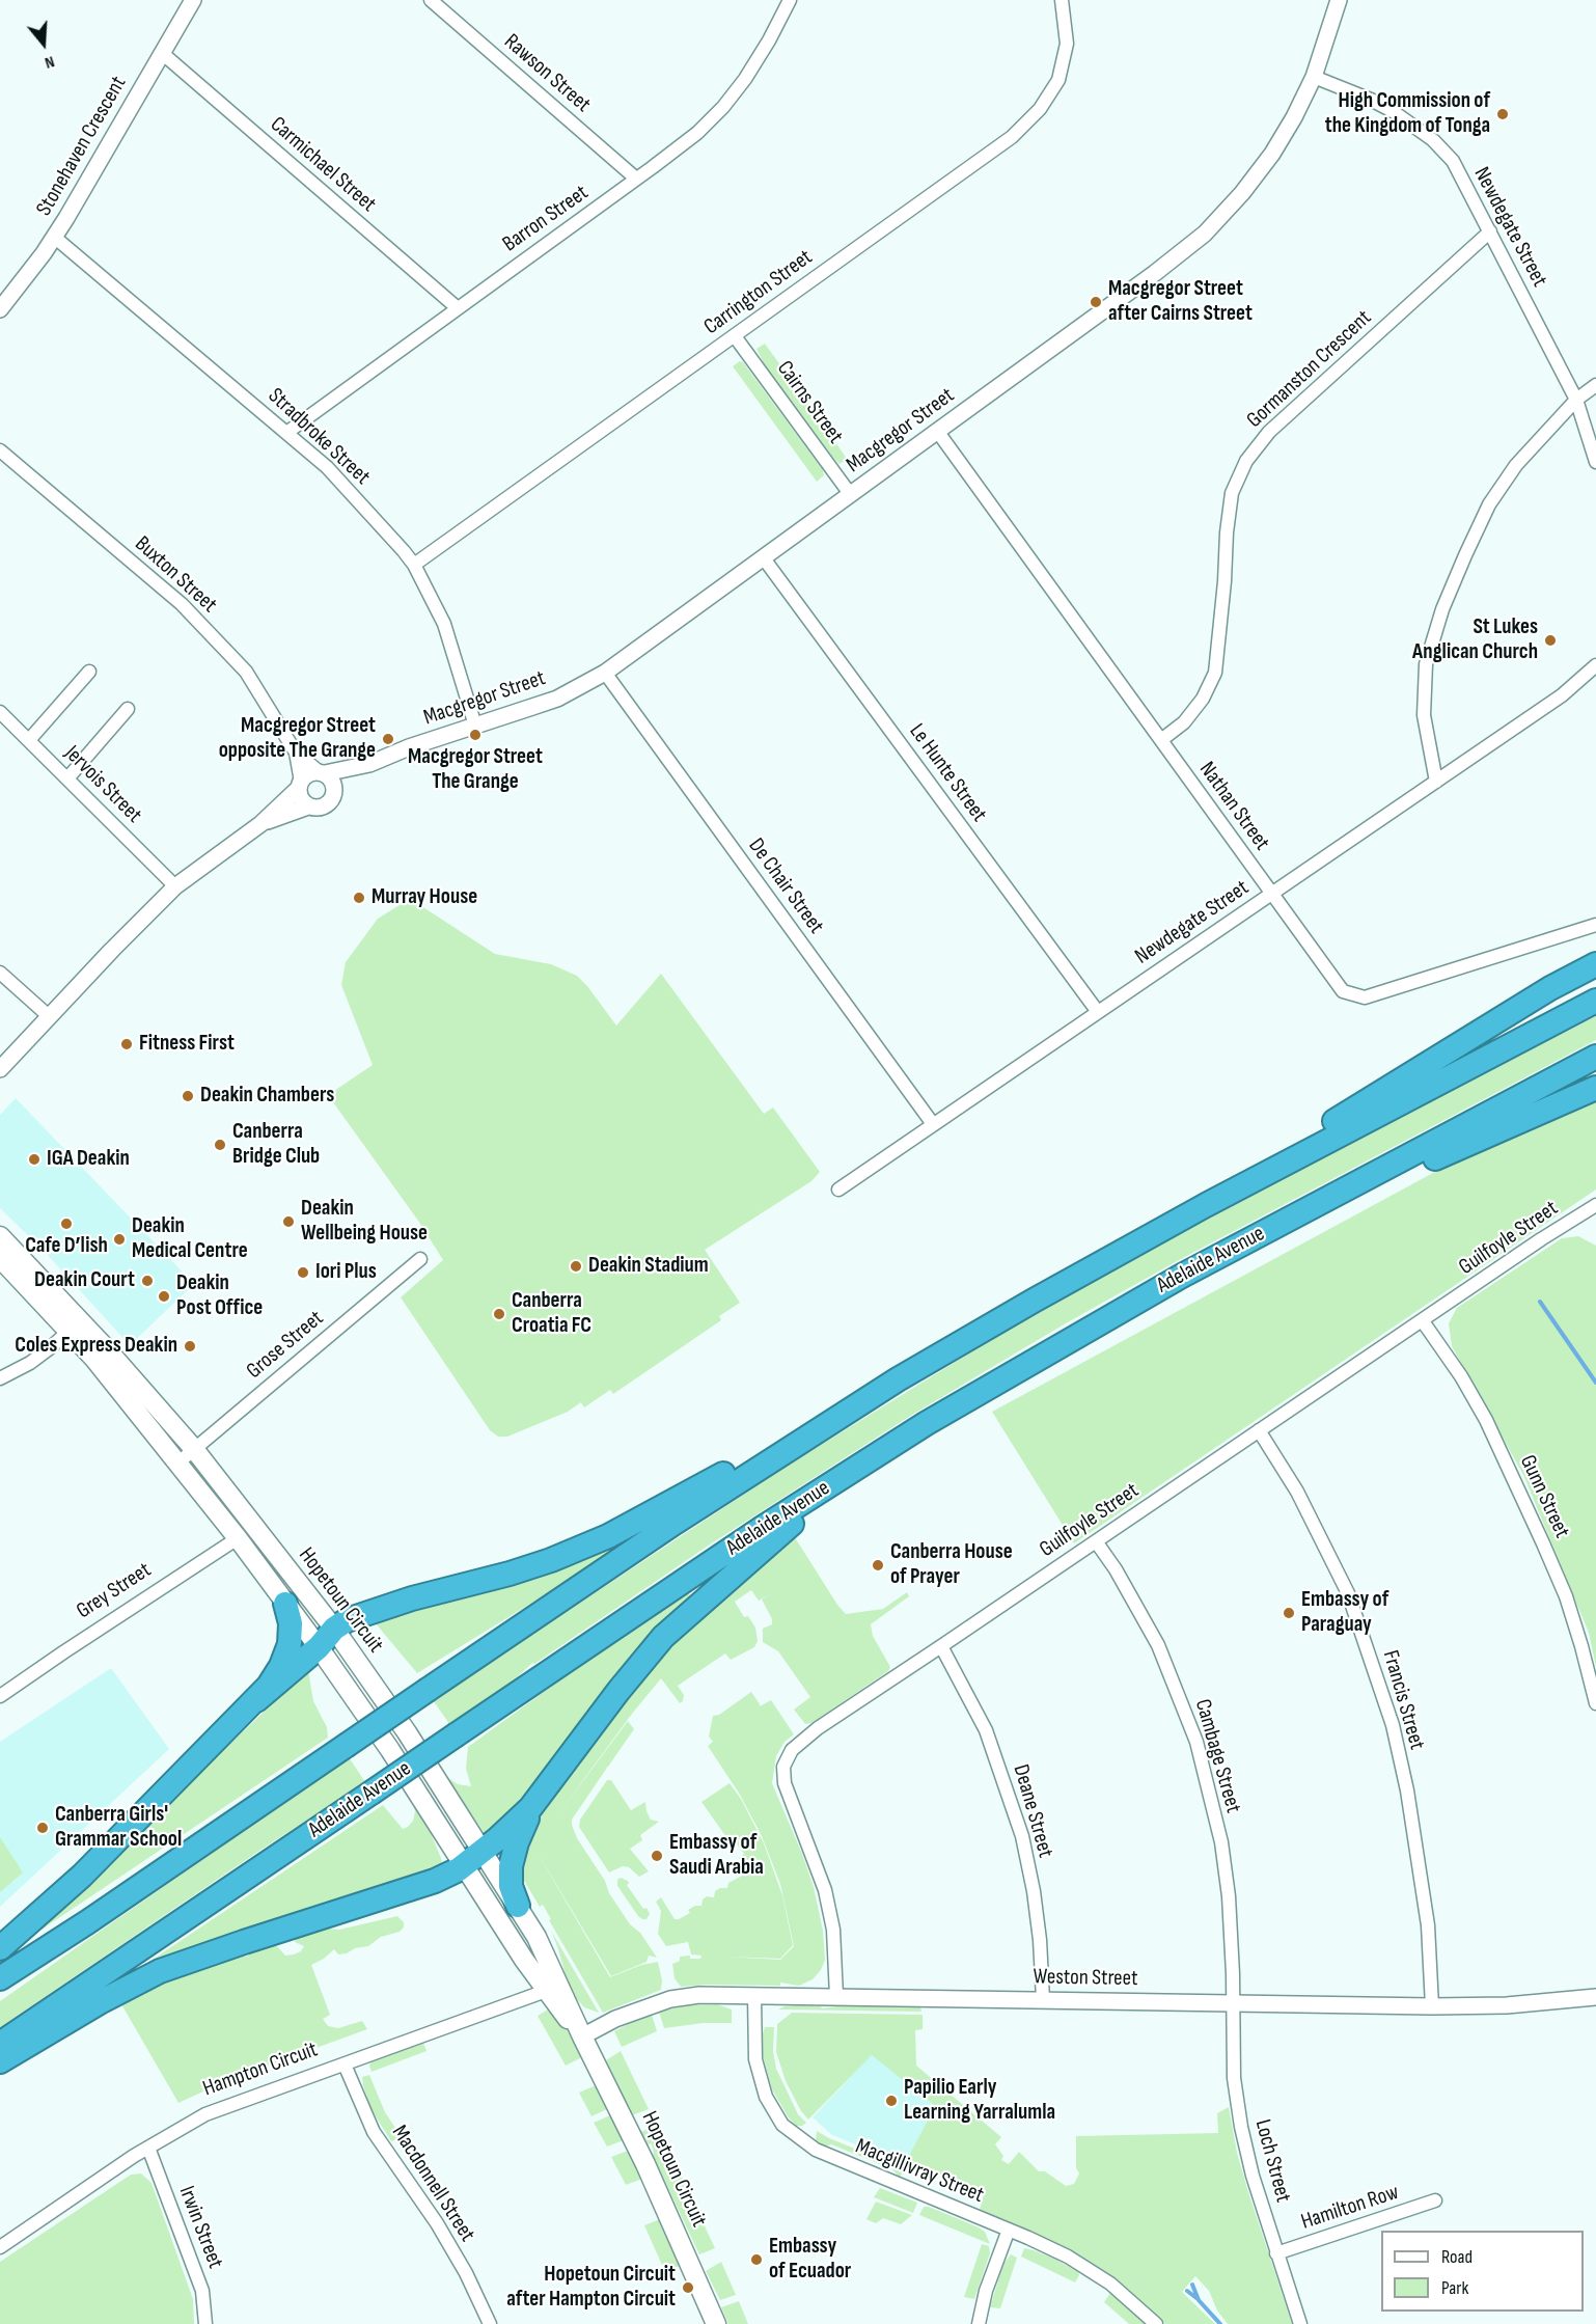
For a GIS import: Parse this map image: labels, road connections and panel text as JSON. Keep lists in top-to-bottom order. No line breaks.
{"streets":{"highway":["Adelaide Avenue"],"main road":["Grey Street","Hopetoun Circuit"],"street":["Rawson Street","Stonehaven Crescent","Carmichael Street","Barron Street","Newdegate Street","Carrington Street","Gormanston Crescent","Cairns Street","Macgregor Street","Stradbroke Street","Buxton Street","Le Hunte Street","Jervois Street","Nathan Street","De Chair Street","Guilfoyle Street","Grose Street","Gunn Street","Francis Street","Cambage Street","Deane Street","Weston Street","Hampton Circuit","Loch Street","Macgillivray Street","Macdonnell Street","Hamilton Row","Irwin Street"]},"crossings":[["Rawson Street","Barron Street"],["Stonehaven Crescent","Carmichael Street"],["Stonehaven Crescent","Stradbroke Street"],["Carmichael Street","Barron Street"],["Barron Street","Stradbroke Street"],["Newdegate Street","Gormanston Crescent"],["Newdegate Street","Macgregor Street"],["Newdegate Street","Le Hunte Street"],["Newdegate Street","Nathan Street"],["Newdegate Street","De Chair Street"],["Carrington Street","Cairns Street"],["Carrington Street","Stradbroke Street"],["Gormanston Crescent","Nathan Street"],["Cairns Street","Macgregor Street"],["Macgregor Street","Stradbroke Street"],["Macgregor Street","Buxton Street"],["Macgregor Street","Le Hunte Street"],["Macgregor Street","Nathan Street"],["Macgregor Street","De Chair Street"],["Guilfoyle Street","Gunn Street"],["Guilfoyle Street","Francis Street"],["Guilfoyle Street","Cambage Street"],["Guilfoyle Street","Deane Street"],["Guilfoyle Street","Weston Street"],["Grose Street","Hopetoun Circuit"],["Grey Street","Hopetoun Circuit"],["Hopetoun Circuit","Weston Street"],["Hopetoun Circuit","Hampton Circuit"],["Francis Street","Weston Street"],["Cambage Street","Weston Street"],["Cambage Street","Loch Street"],["Deane Street","Weston Street"],["Weston Street","Loch Street"],["Weston Street","Macgillivray Street"],["Hampton Circuit","Macdonnell Street"],["Hampton Circuit","Irwin Street"],["Loch Street","Hamilton Row"]],"places":["High Commission of the Kingdom of Tonga","Macgregor Street after Cairns Street","St Lukes Anglican Church","Macgregor Street The Grange","Macgregor Street opposite The Grange","Murray House","Fitness First","Deakin Chambers","Canberra Bridge Club","IGA Deakin","Deakin Wellbeing House","Cafe D’lish","Deakin Medical Centre","Deakin Stadium","Iori Plus","Deakin Court","Deakin Post Office","Canberra Croatia FC","Coles Express Deakin","Canberra House of Prayer","Embassy of Paraguay","Canberra Girls' Grammar School","Embassy of Saudi Arabia","Papilio Early Learning Yarralumla","Embassy of Ecuador","Hopetoun Circuit after Hampton Circuit"],"legend":["Road","Park"],"north":"bottom"}
